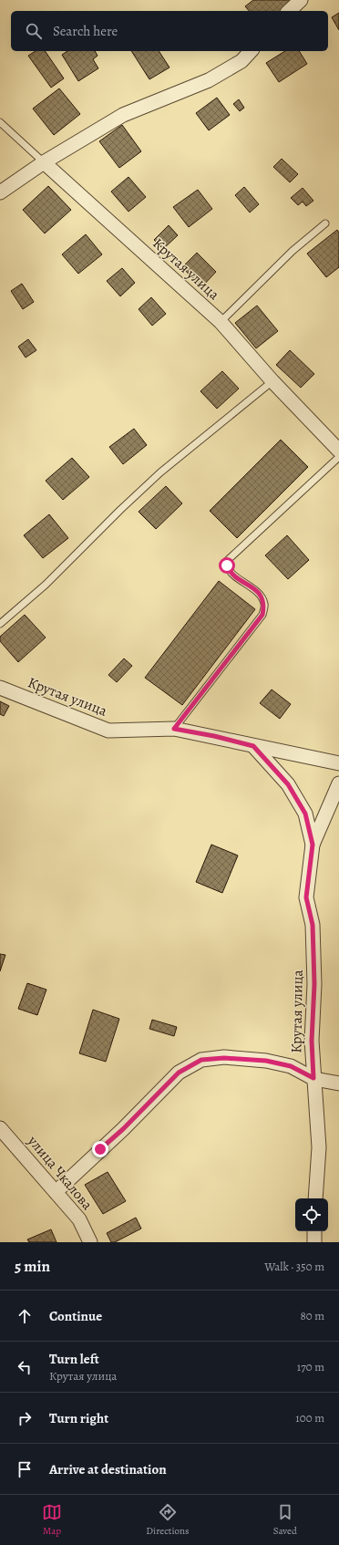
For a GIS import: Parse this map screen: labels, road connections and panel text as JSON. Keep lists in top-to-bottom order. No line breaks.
{"streets":{"street":["Крутая улица","улица Чкалова"]},"page":{"search":"Search here","heading":["5 min","Walk · 350 m"],"list":[["Continue","80 m"],["Turn left","Крутая улица","170 m"],["Turn right","100 m"],"Arrive at destination"],"nav":["Map","Directions","Saved"]}}
